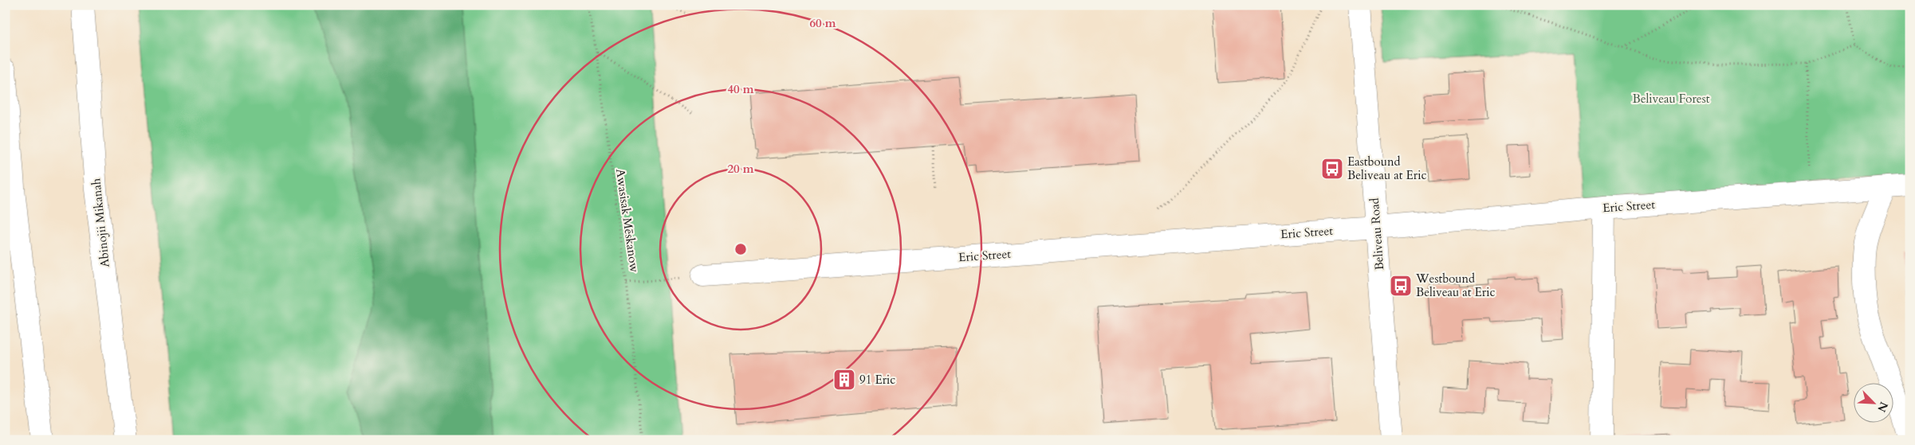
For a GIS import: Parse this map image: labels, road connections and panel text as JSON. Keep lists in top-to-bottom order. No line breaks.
{"streets":{"street":["Eric Street","Abinojii Mikanah","Beliveau Road"],"path":["Awasisak Mēskanow"]},"crossings":[["Eric Street","Beliveau Road"]],"parks":["Beliveau Forest"],"places":{"bus stop":["Eastbound Beliveau at Eric","Westbound Beliveau at Eric"],"building":["91 Eric"]},"north":"bottom right","rings":["60 m","40 m","20 m"]}
